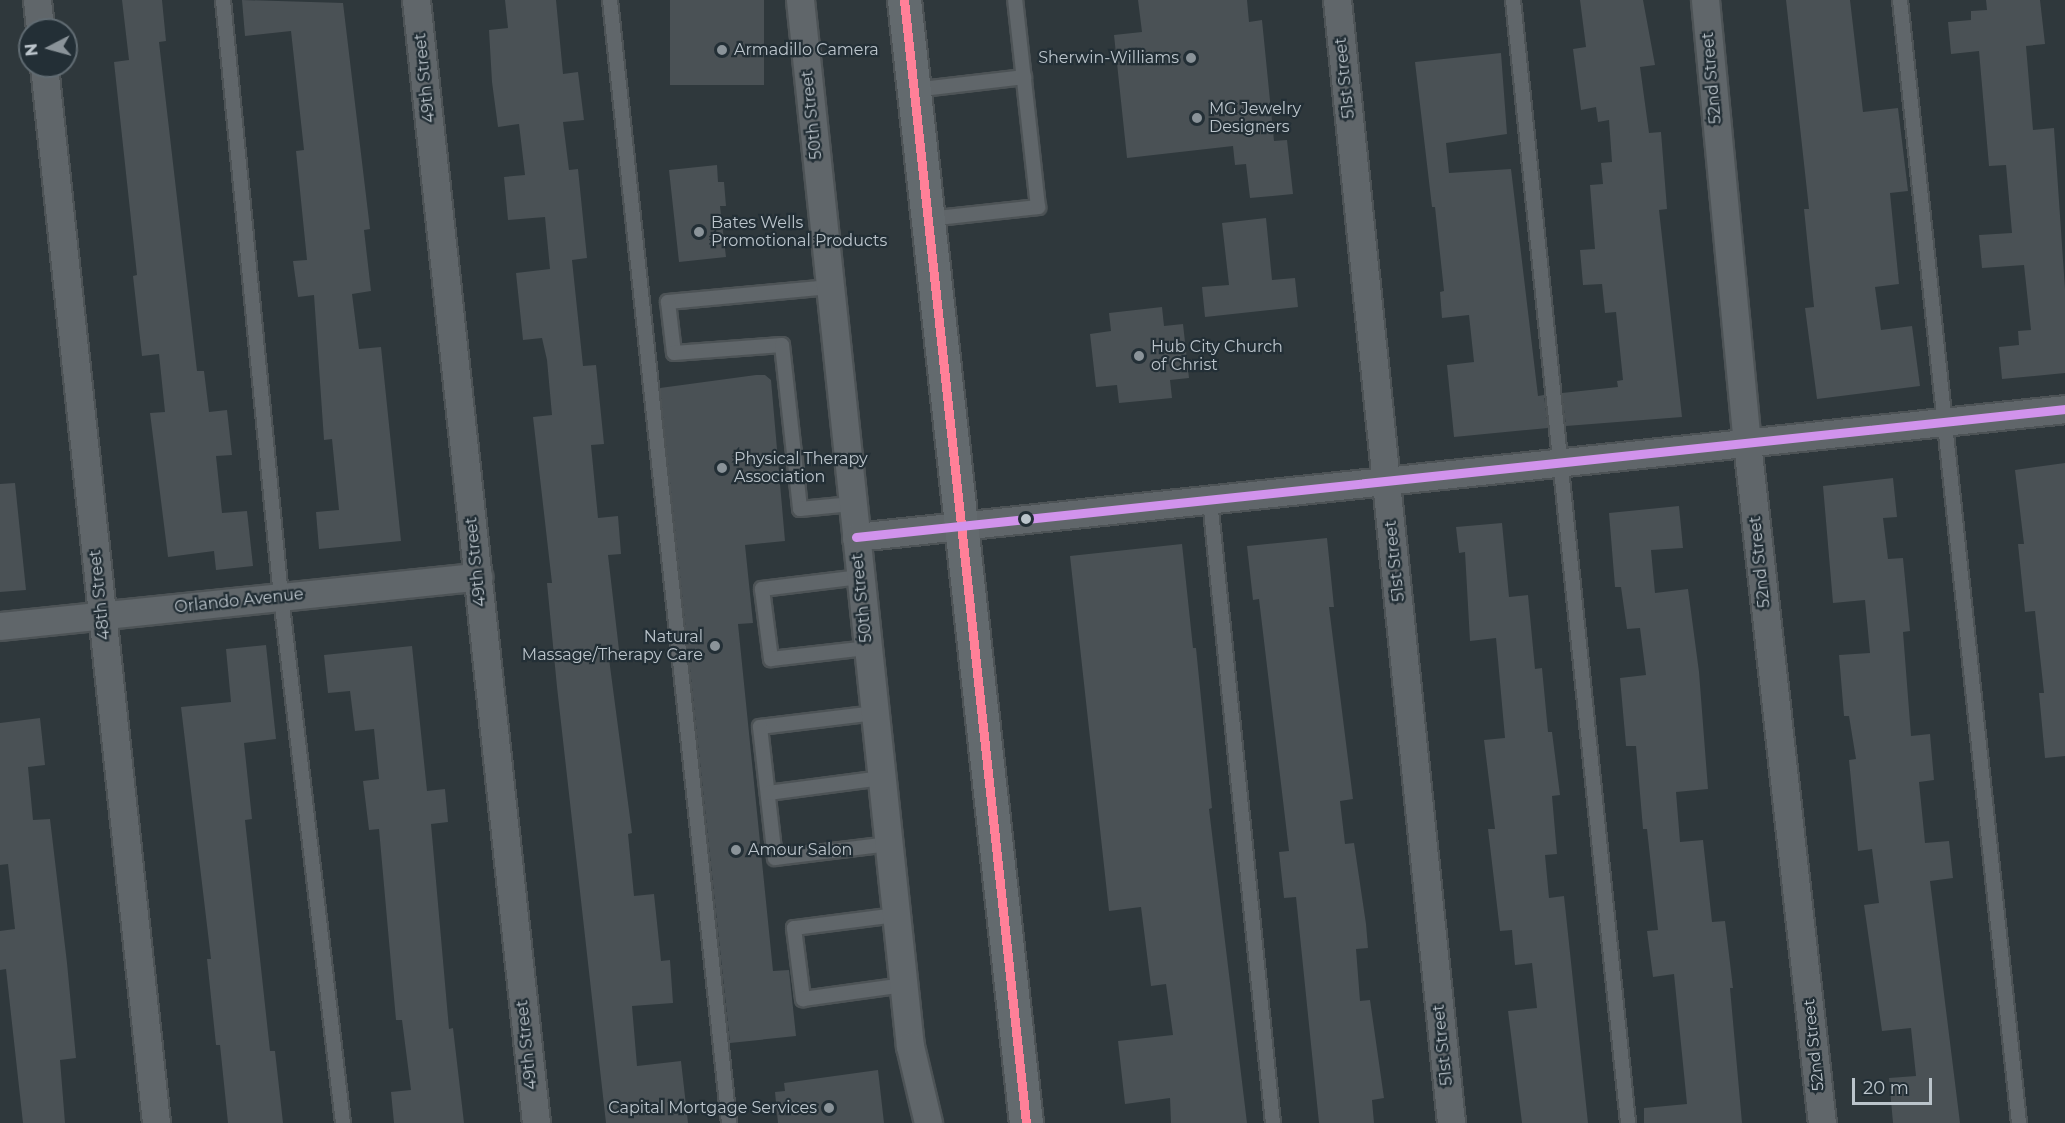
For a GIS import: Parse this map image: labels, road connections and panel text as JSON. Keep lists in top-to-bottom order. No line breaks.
{"streets":{"street":["49th Street","51st Street","52nd Street","50th Street","48th Street","Orlando Avenue"]},"crossings":[["49th Street","Orlando Avenue"],["48th Street","Orlando Avenue"]],"places":["Armadillo Camera","Sherwin-Williams","MG Jewelry Designers","Bates Wells Promotional Products","Hub City Church of Christ","Physical Therapy Association","Natural Massage/Therapy Care","Amour Salon","Capital Mortgage Services"],"scale_bar":"20 m","north":"left"}
